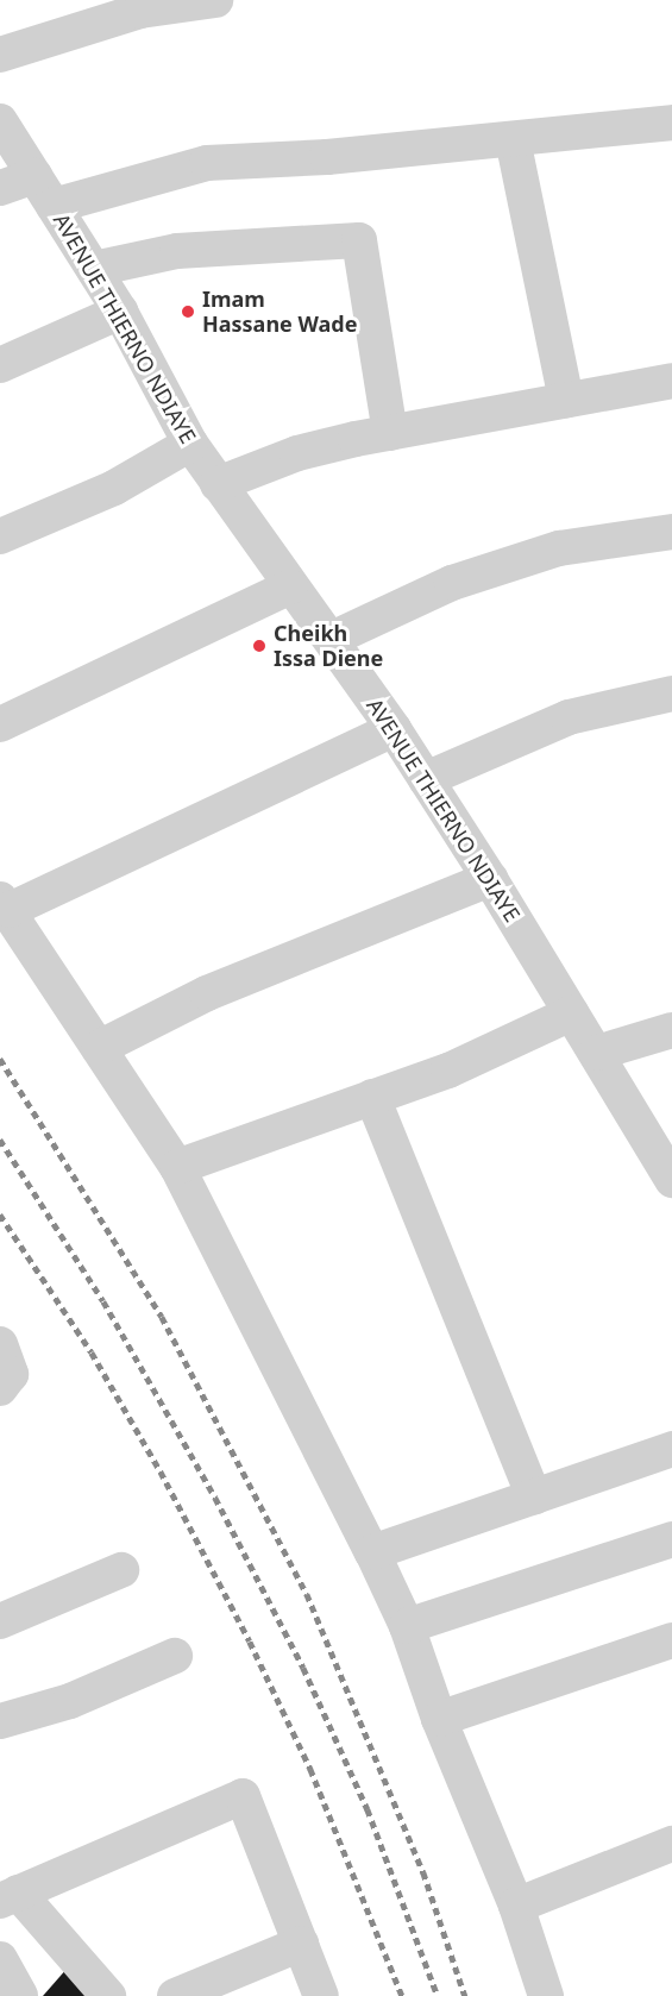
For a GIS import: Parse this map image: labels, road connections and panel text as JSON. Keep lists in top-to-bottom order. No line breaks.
{"streets":{"street":["AVENUE THIERNO NDIAYE"]},"places":["Imam Hassane Wade","Cheikh Issa Diene"]}
